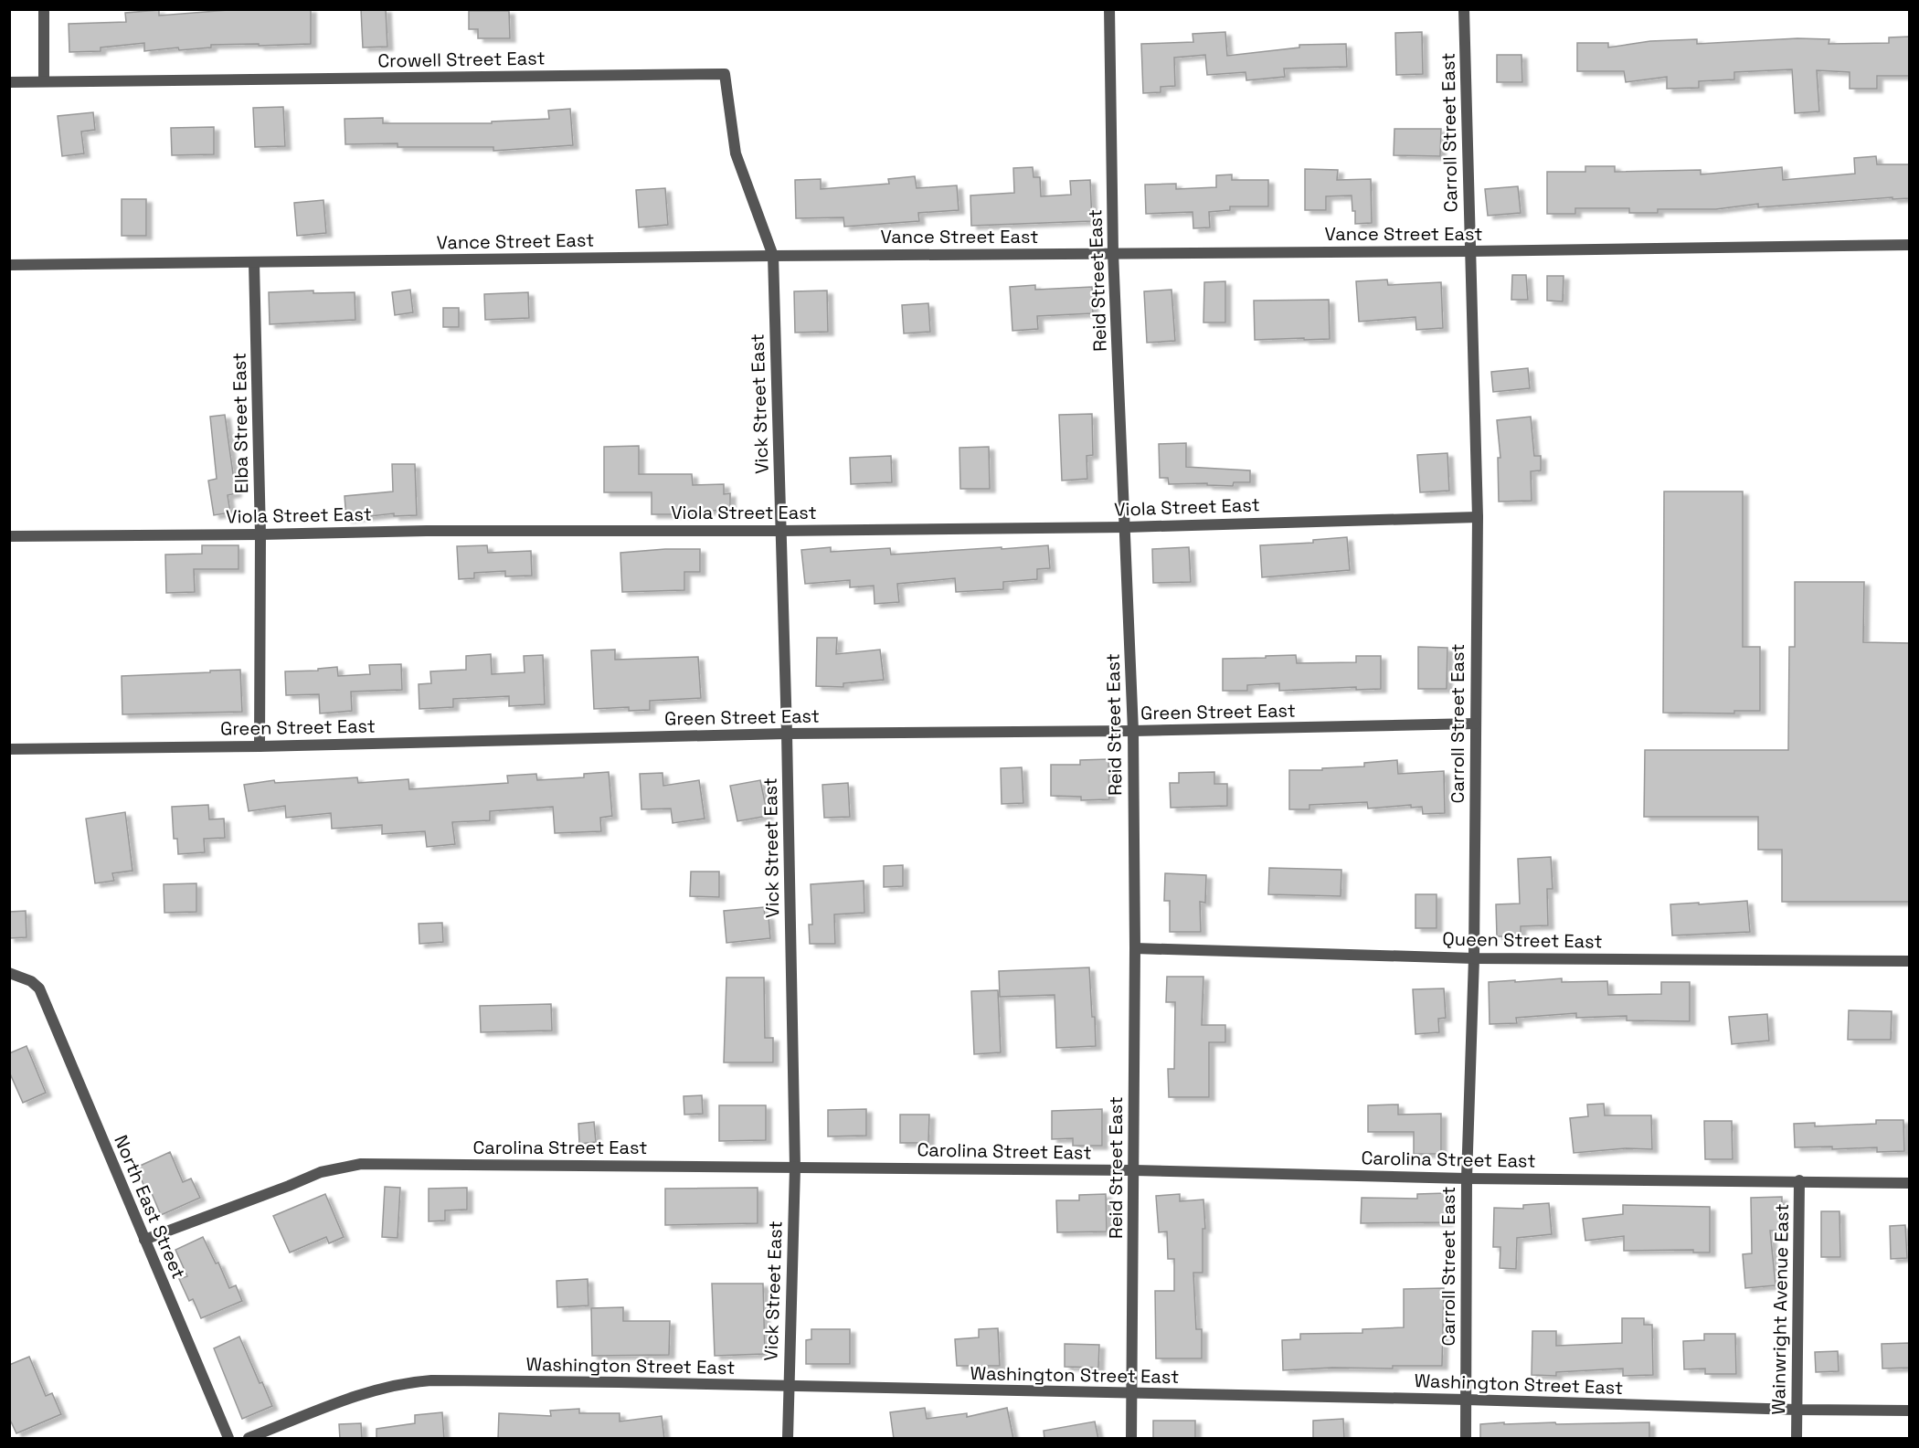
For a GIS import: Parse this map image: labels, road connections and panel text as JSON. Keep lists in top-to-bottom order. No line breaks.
{"streets":{"street":["Crowell Street East","Carroll Street East","Vance Street East","Reid Street East","Vick Street East","Elba Street East","Viola Street East","Green Street East","Queen Street East","Carolina Street East","North East Street","Wainwright Avenue East","Washington Street East"]},"crossings":[["Crowell Street East","Vance Street East"],["Crowell Street East","Vick Street East"],["Carroll Street East","Vance Street East"],["Carroll Street East","Viola Street East"],["Carroll Street East","Green Street East"],["Carroll Street East","Queen Street East"],["Carroll Street East","Carolina Street East"],["Carroll Street East","Washington Street East"],["Vance Street East","Reid Street East"],["Vance Street East","Vick Street East"],["Vance Street East","Elba Street East"],["Reid Street East","Viola Street East"],["Reid Street East","Green Street East"],["Reid Street East","Queen Street East"],["Reid Street East","Carolina Street East"],["Reid Street East","Washington Street East"],["Vick Street East","Viola Street East"],["Vick Street East","Green Street East"],["Vick Street East","Carolina Street East"],["Vick Street East","Washington Street East"],["Elba Street East","Viola Street East"],["Elba Street East","Green Street East"],["Carolina Street East","North East Street"],["Carolina Street East","Wainwright Avenue East"],["Wainwright Avenue East","Washington Street East"]]}
